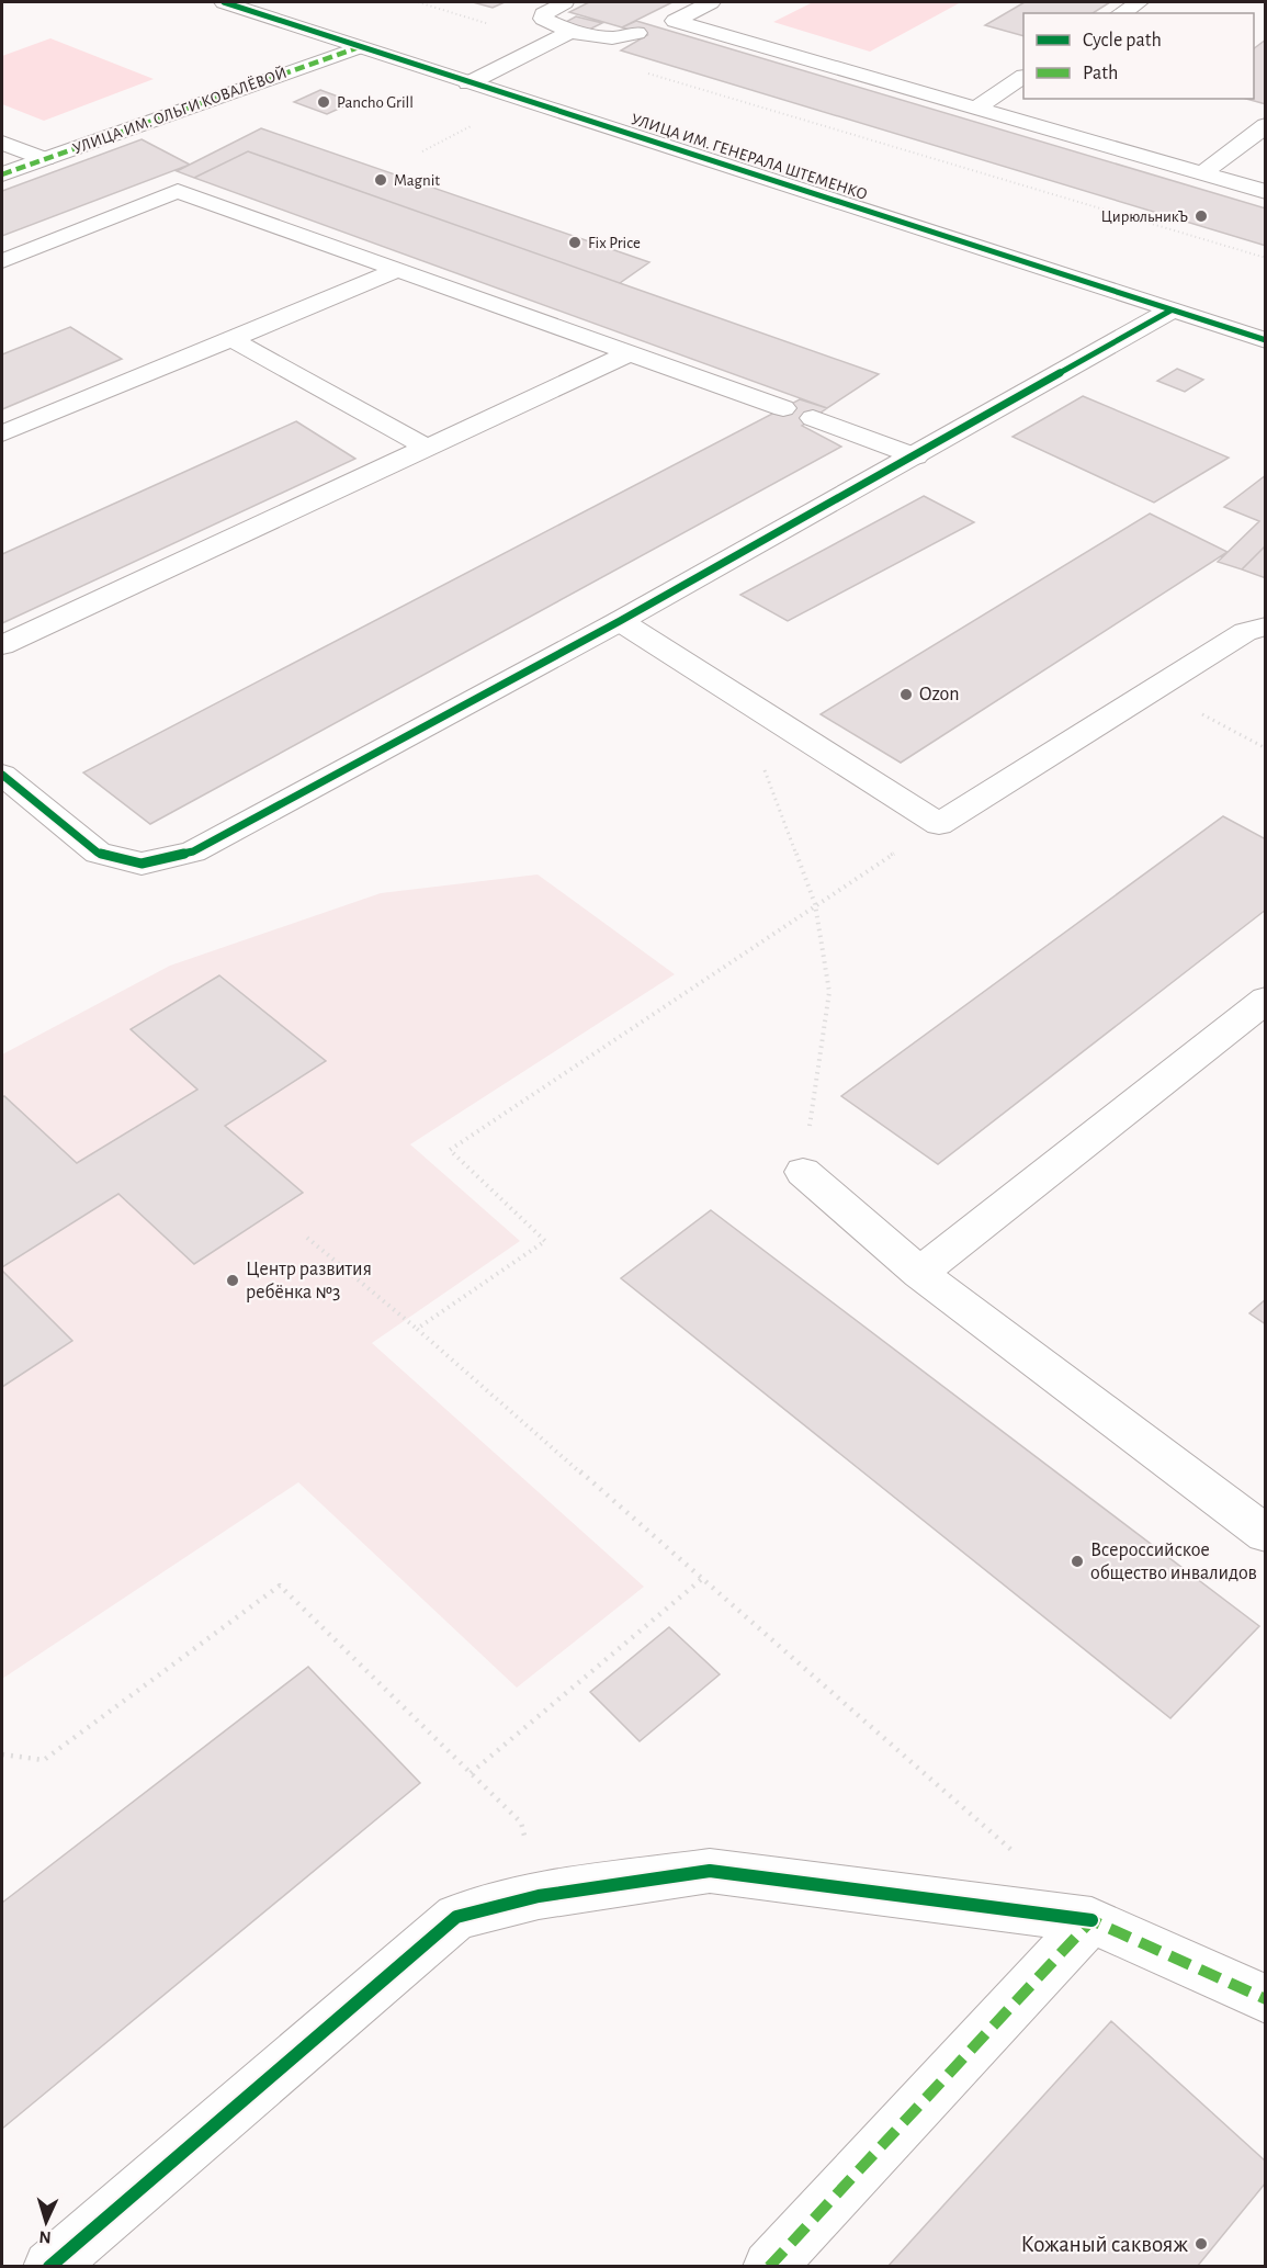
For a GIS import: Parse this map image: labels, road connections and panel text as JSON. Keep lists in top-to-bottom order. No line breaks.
{"streets":{"street":["УЛИЦА ИМ. ОЛЬГИ КОВАЛЁВОЙ","УЛИЦА ИМ. ГЕНЕРАЛА ШТЕМЕНКО"]},"crossings":[["УЛИЦА ИМ. ОЛЬГИ КОВАЛЁВОЙ","УЛИЦА ИМ. ГЕНЕРАЛА ШТЕМЕНКО"]],"places":["Pancho Grill","Magnit","ЦирюльникЪ","Fix Price","Ozon","Центр развития ребёнка №3","Всероссийское общество инвалидов","Кожаный саквояж"],"legend":["Cycle path","Path"],"north":"bottom"}
